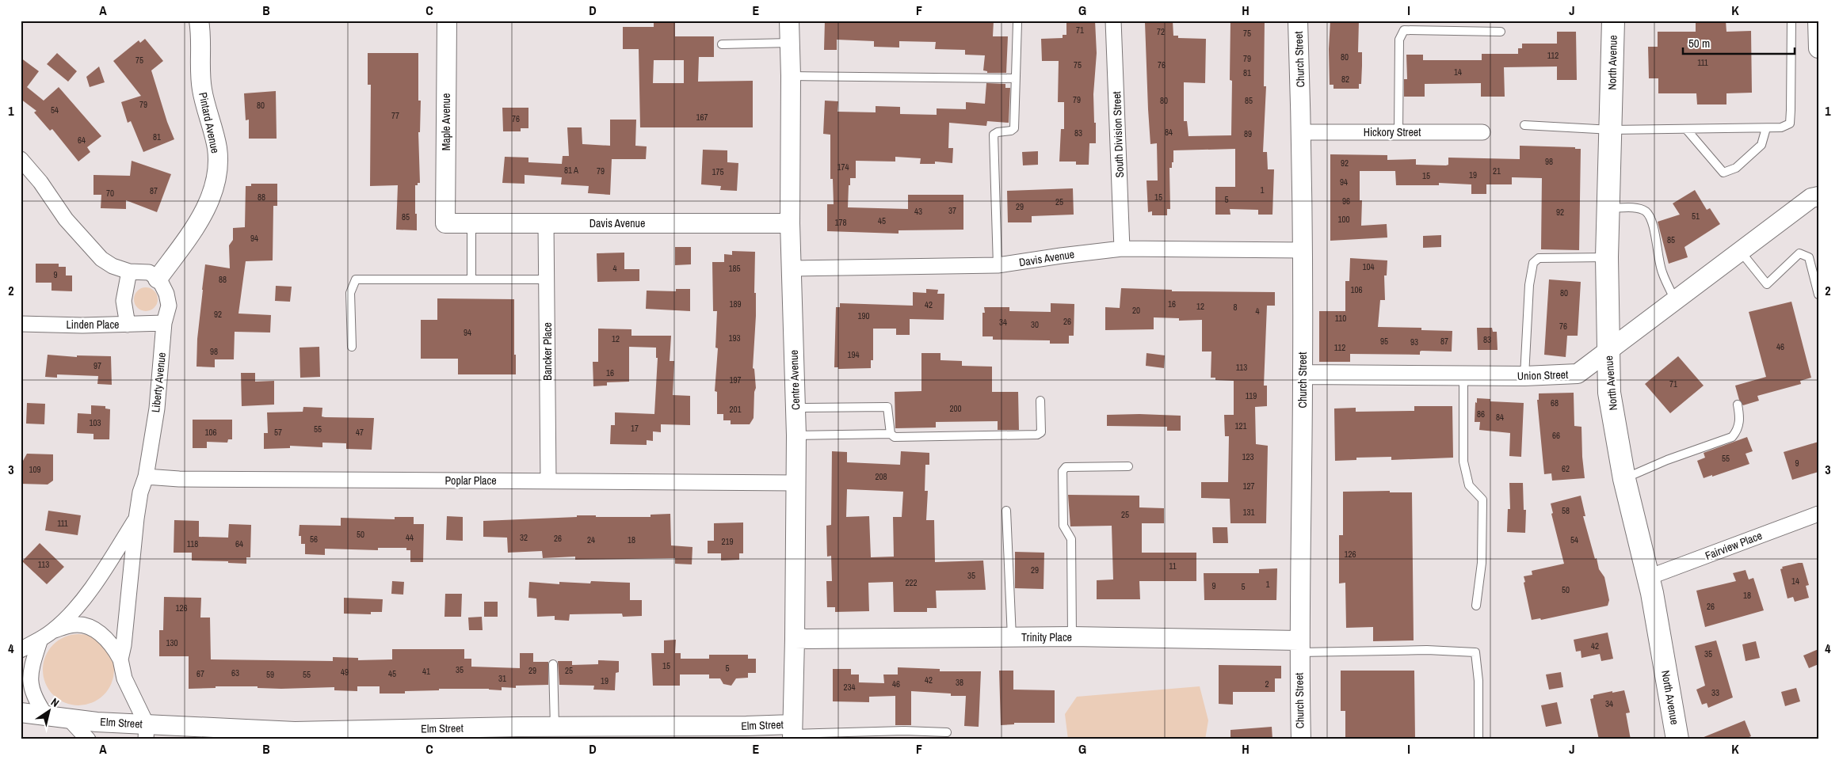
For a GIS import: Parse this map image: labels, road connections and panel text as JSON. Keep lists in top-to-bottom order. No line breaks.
{"streets":{"main road":["North Avenue"],"street":["Church Street","Maple Avenue","Pintard Avenue","Hickory Street","South Division Street","Davis Avenue","Linden Place","Bancker Place","Union Street","Centre Avenue","Liberty Avenue","Poplar Place","Fairview Place","Trinity Place","Elm Street"]},"crossings":[["Church Street","Hickory Street"],["Church Street","Davis Avenue"],["Church Street","Union Street"],["Church Street","Trinity Place"],["North Avenue","Union Street"],["North Avenue","Fairview Place"],["Maple Avenue","Davis Avenue"],["Pintard Avenue","Linden Place"],["Pintard Avenue","Liberty Avenue"],["South Division Street","Davis Avenue"],["Davis Avenue","Bancker Place"],["Davis Avenue","Centre Avenue"],["Linden Place","Liberty Avenue"],["Bancker Place","Poplar Place"],["Centre Avenue","Poplar Place"],["Centre Avenue","Trinity Place"],["Centre Avenue","Elm Street"],["Liberty Avenue","Poplar Place"],["Liberty Avenue","Elm Street"]],"house_numbers":["71","72","75","112","80","79","75","111","75","76","14","81","82","79","80","85","79","80","54","77","167","76","84","83","89","81","64","98","92","174","81 A","79","21","175","19","15","94","1","87","70","88","15","5","96","25","29","37","43","92","51","85","100","45","178","94","85","104","4","185","9","88","106","80","189","16","42","12","8","20","4","92","190","110","26","34","30","76","94","193","12","83","95","87","93","46","112","98","194","97","113","16","197","71","119","68","200","201","86","84","103","121","17","55","106","57","47","66","123","55","9","62","109","208","127","58","131","25","111","50","44","32","26","56","24","18","54","219","118","64","126","113","11","29","35","14","222","1","9","5","50","18","26","126","130","42","35","15","5","35","29","25","41","49","63","67","45","59","55","31","42","19","38","46","2","234","33","34"],"scale_bar":"50 m","north":"top right","grid":{"columns":["A","B","C","D","E","F","G","H","I","J","K"],"rows":["1","2","3","4"]}}
